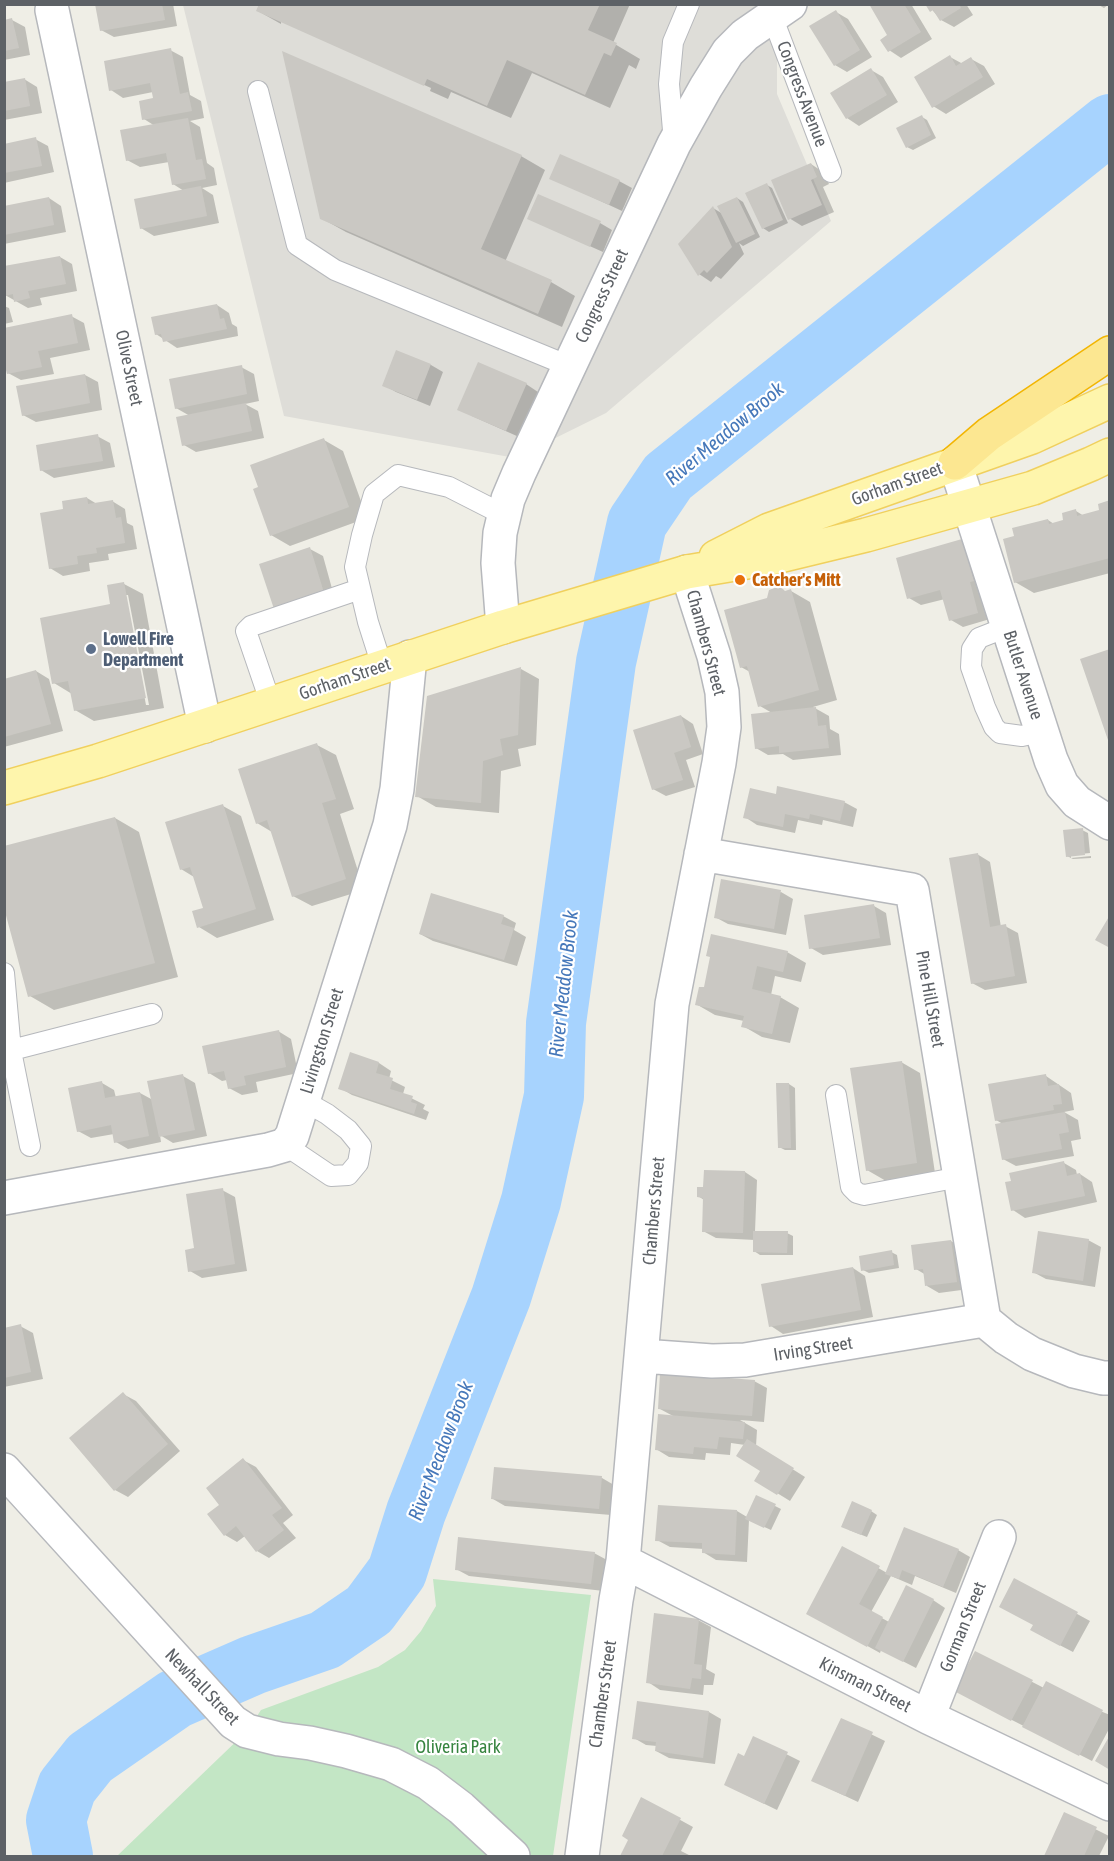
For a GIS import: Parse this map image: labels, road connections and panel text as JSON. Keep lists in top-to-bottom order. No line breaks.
{"streets":{"main road":["Gorham Street"],"street":["Congress Street","Olive Street","Chambers Street","Butler Avenue","Pine Hill Street","Livingston Street","Irving Street","Gorman Street","Kinsman Street","Newhall Street"],"lane":["Congress Avenue"]},"crossings":[["Congress Avenue","Congress Street"],["Congress Street","Gorham Street"],["Congress Street","Livingston Street"],["Olive Street","Gorham Street"],["Gorham Street","Chambers Street"],["Gorham Street","Butler Avenue"],["Gorham Street","Livingston Street"],["Chambers Street","Pine Hill Street"],["Chambers Street","Irving Street"],["Chambers Street","Kinsman Street"],["Pine Hill Street","Irving Street"],["Gorman Street","Kinsman Street"]],"water":["River Meadow Brook"],"parks":["Oliveria Park"],"places":["Catcher's Mitt","Lowell Fire Department"]}
